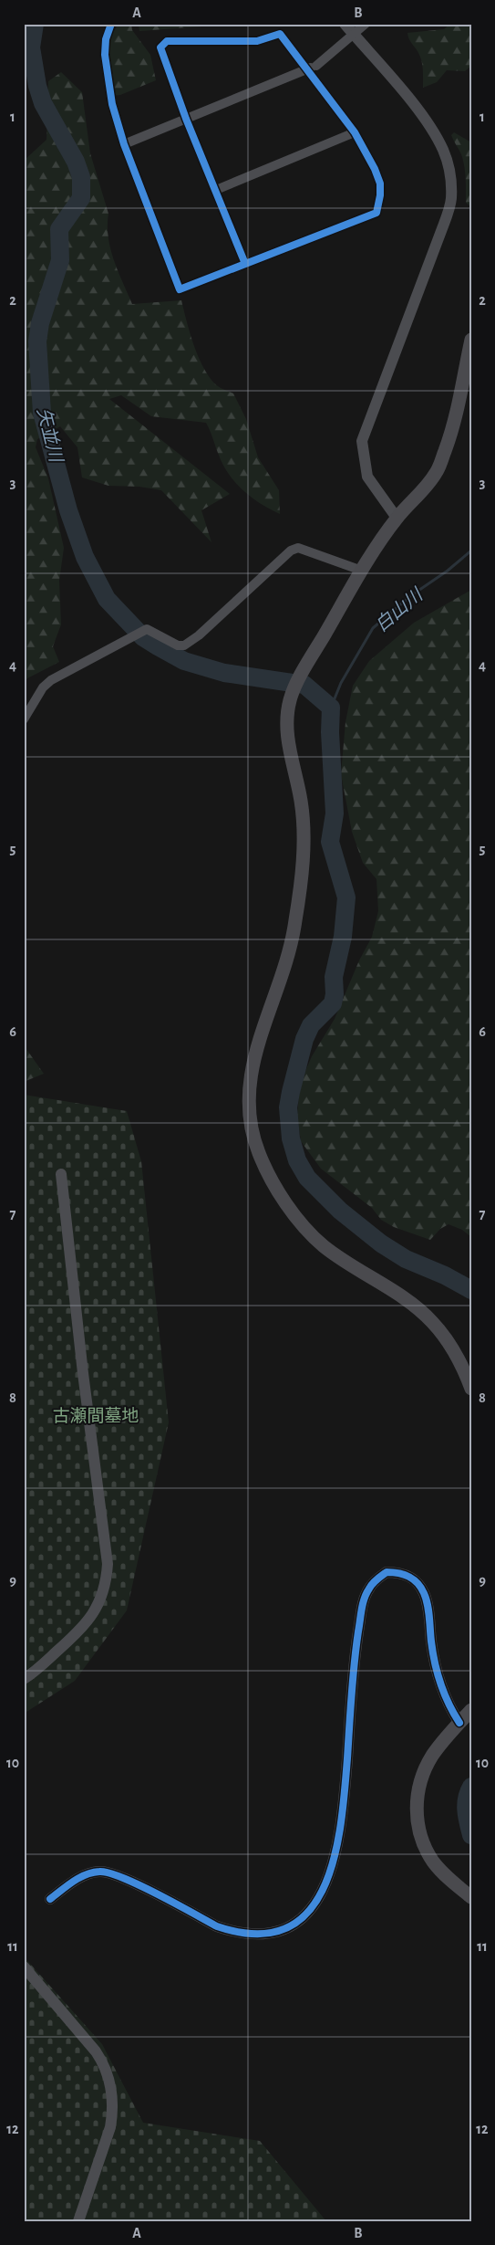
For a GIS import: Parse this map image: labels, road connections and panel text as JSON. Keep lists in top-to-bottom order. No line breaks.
{"water":["矢並川","白山川"],"parks":["古瀬間墓地"],"grid":{"columns":["A","B"],"rows":["1","2","3","4","5","6","7","8","9","10","11","12"]}}
